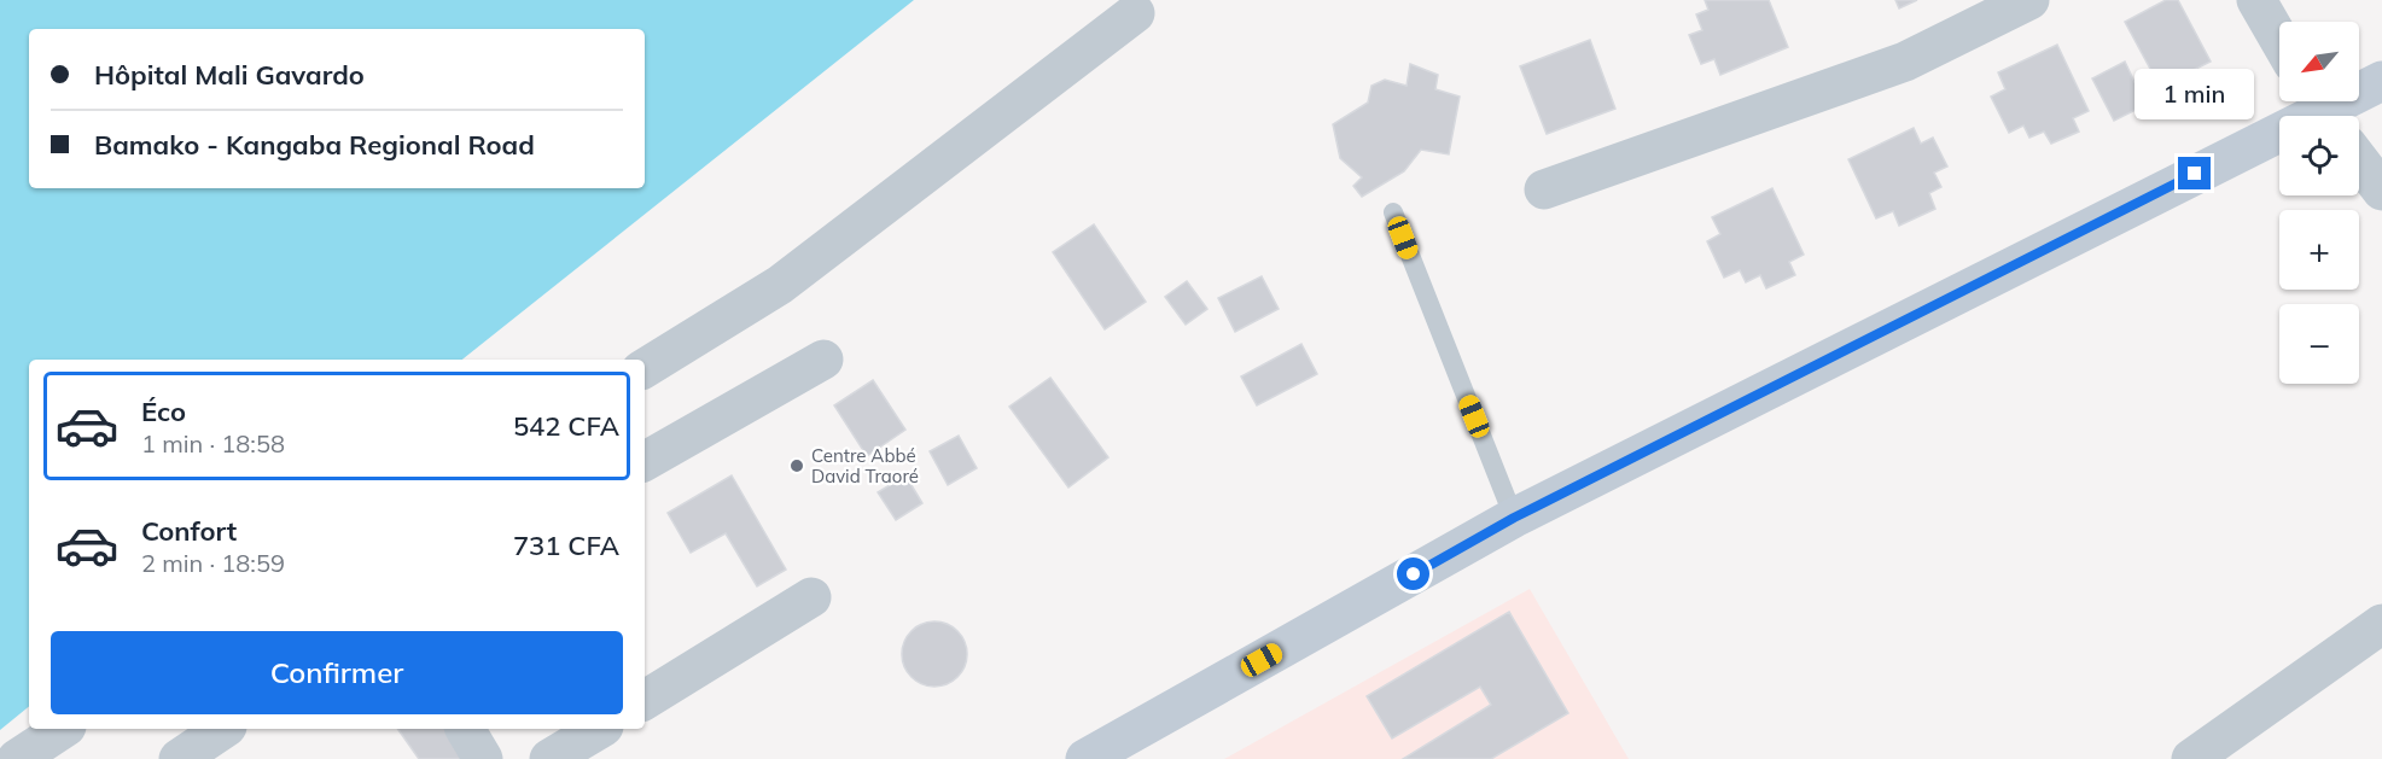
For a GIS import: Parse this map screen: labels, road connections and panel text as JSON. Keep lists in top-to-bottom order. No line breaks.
{"places":["Centre Abbé David Traoré"],"north":"bottom left","page":{"map_buttons":["+","−"],"banner":["Hôpital Mali Gavardo","Bamako - Kangaba Regional Road"],"bubble":"1 min","list":[{"name":"Éco","note":"1 min · 18:58","value":"542 CFA"},{"name":"Confort","note":"2 min · 18:59","value":"731 CFA"}],"buttons":"Confirmer"}}
